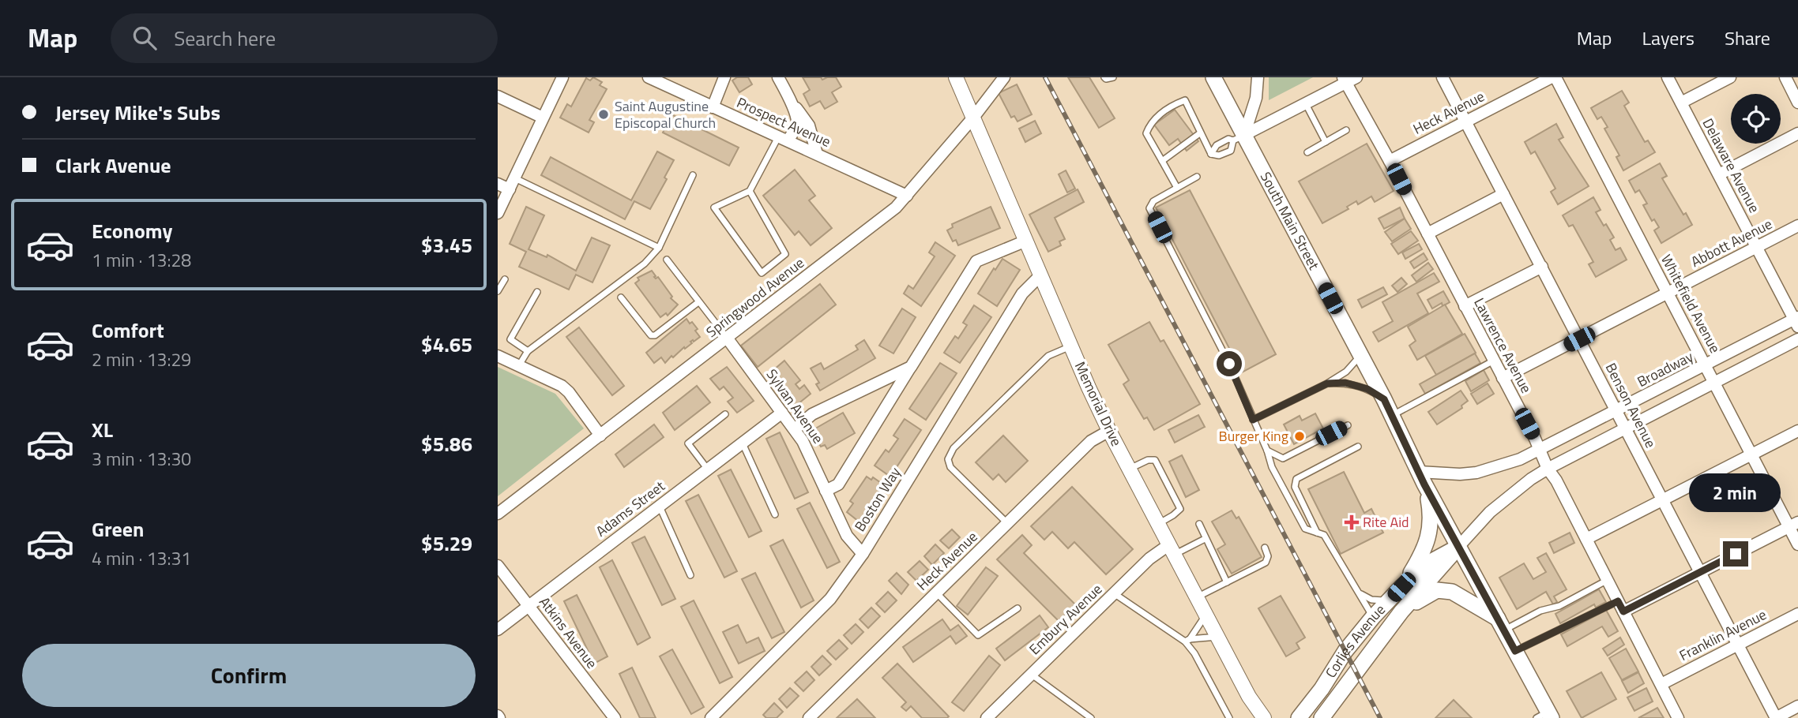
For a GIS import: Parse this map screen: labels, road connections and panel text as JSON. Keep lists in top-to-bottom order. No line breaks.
{"streets":{"main road":["South Main Street","Corlies Avenue"],"street":["Heck Avenue","Prospect Avenue","Delaware Avenue","Abbott Avenue","Springwood Avenue","Whitefield Avenue","Lawrence Avenue","Broadway","Memorial Drive","Benson Avenue","Sylvan Avenue","Boston Way","Adams Street","Embury Avenue","Atkins Avenue","Franklin Avenue"]},"crossings":[["Heck Avenue","Lawrence Avenue"],["Heck Avenue","Memorial Drive"],["Heck Avenue","Benson Avenue"],["Prospect Avenue","Springwood Avenue"],["Delaware Avenue","Abbott Avenue"],["Delaware Avenue","Broadway"],["South Main Street","Broadway"],["South Main Street","Corlies Avenue"],["Abbott Avenue","Whitefield Avenue"],["Abbott Avenue","Lawrence Avenue"],["Abbott Avenue","Benson Avenue"],["Springwood Avenue","Memorial Drive"],["Springwood Avenue","Sylvan Avenue"],["Whitefield Avenue","Broadway"],["Lawrence Avenue","Broadway"],["Lawrence Avenue","Franklin Avenue"],["Broadway","Benson Avenue"],["Memorial Drive","Boston Way"],["Memorial Drive","Embury Avenue"],["Benson Avenue","Franklin Avenue"],["Sylvan Avenue","Boston Way"],["Sylvan Avenue","Adams Street"],["Adams Street","Atkins Avenue"]],"places":{"other":["Saint Augustine Episcopal Church","Burger King"],"health":["Rite Aid"]},"page":{"header":"Map","search":"Search here","nav":["Map","Layers","Share"],"banner":["Jersey Mike's Subs","Clark Avenue"],"list":[{"name":"Economy","note":"1 min · 13:28","value":"$3.45"},{"name":"Comfort","note":"2 min · 13:29","value":"$4.65"},{"name":"XL","note":"3 min · 13:30","value":"$5.86"},{"name":"Green","note":"4 min · 13:31","value":"$5.29"}],"bubble":"2 min","buttons":"Confirm"}}
